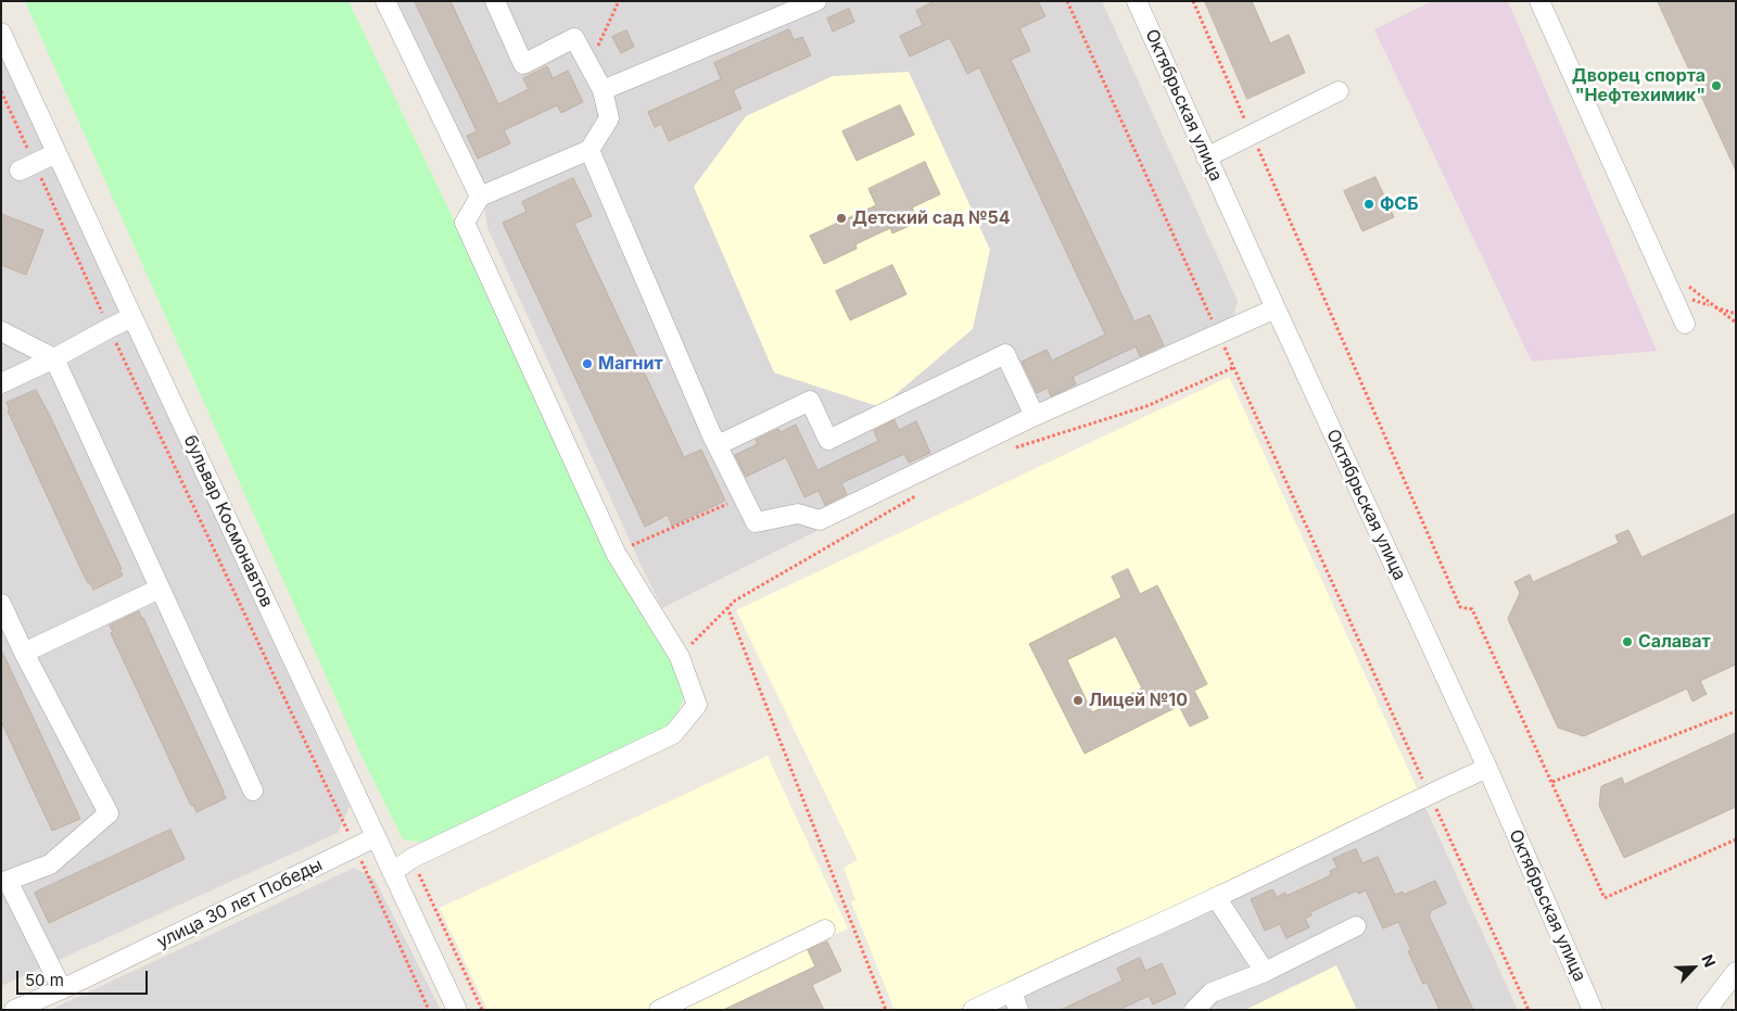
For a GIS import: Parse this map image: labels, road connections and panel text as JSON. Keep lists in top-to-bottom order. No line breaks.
{"streets":{"street":["Октябрьская улица","бульвар Космонавтов","улица 30 лет Победы"]},"crossings":[["бульвар Космонавтов","улица 30 лет Победы"]],"places":["Дворец спорта \"Нефтехимик\"","ФСБ","Детский сад №54","Магнит","Салават","Лицей №10"],"scale_bar":"50 m","north":"top right"}
